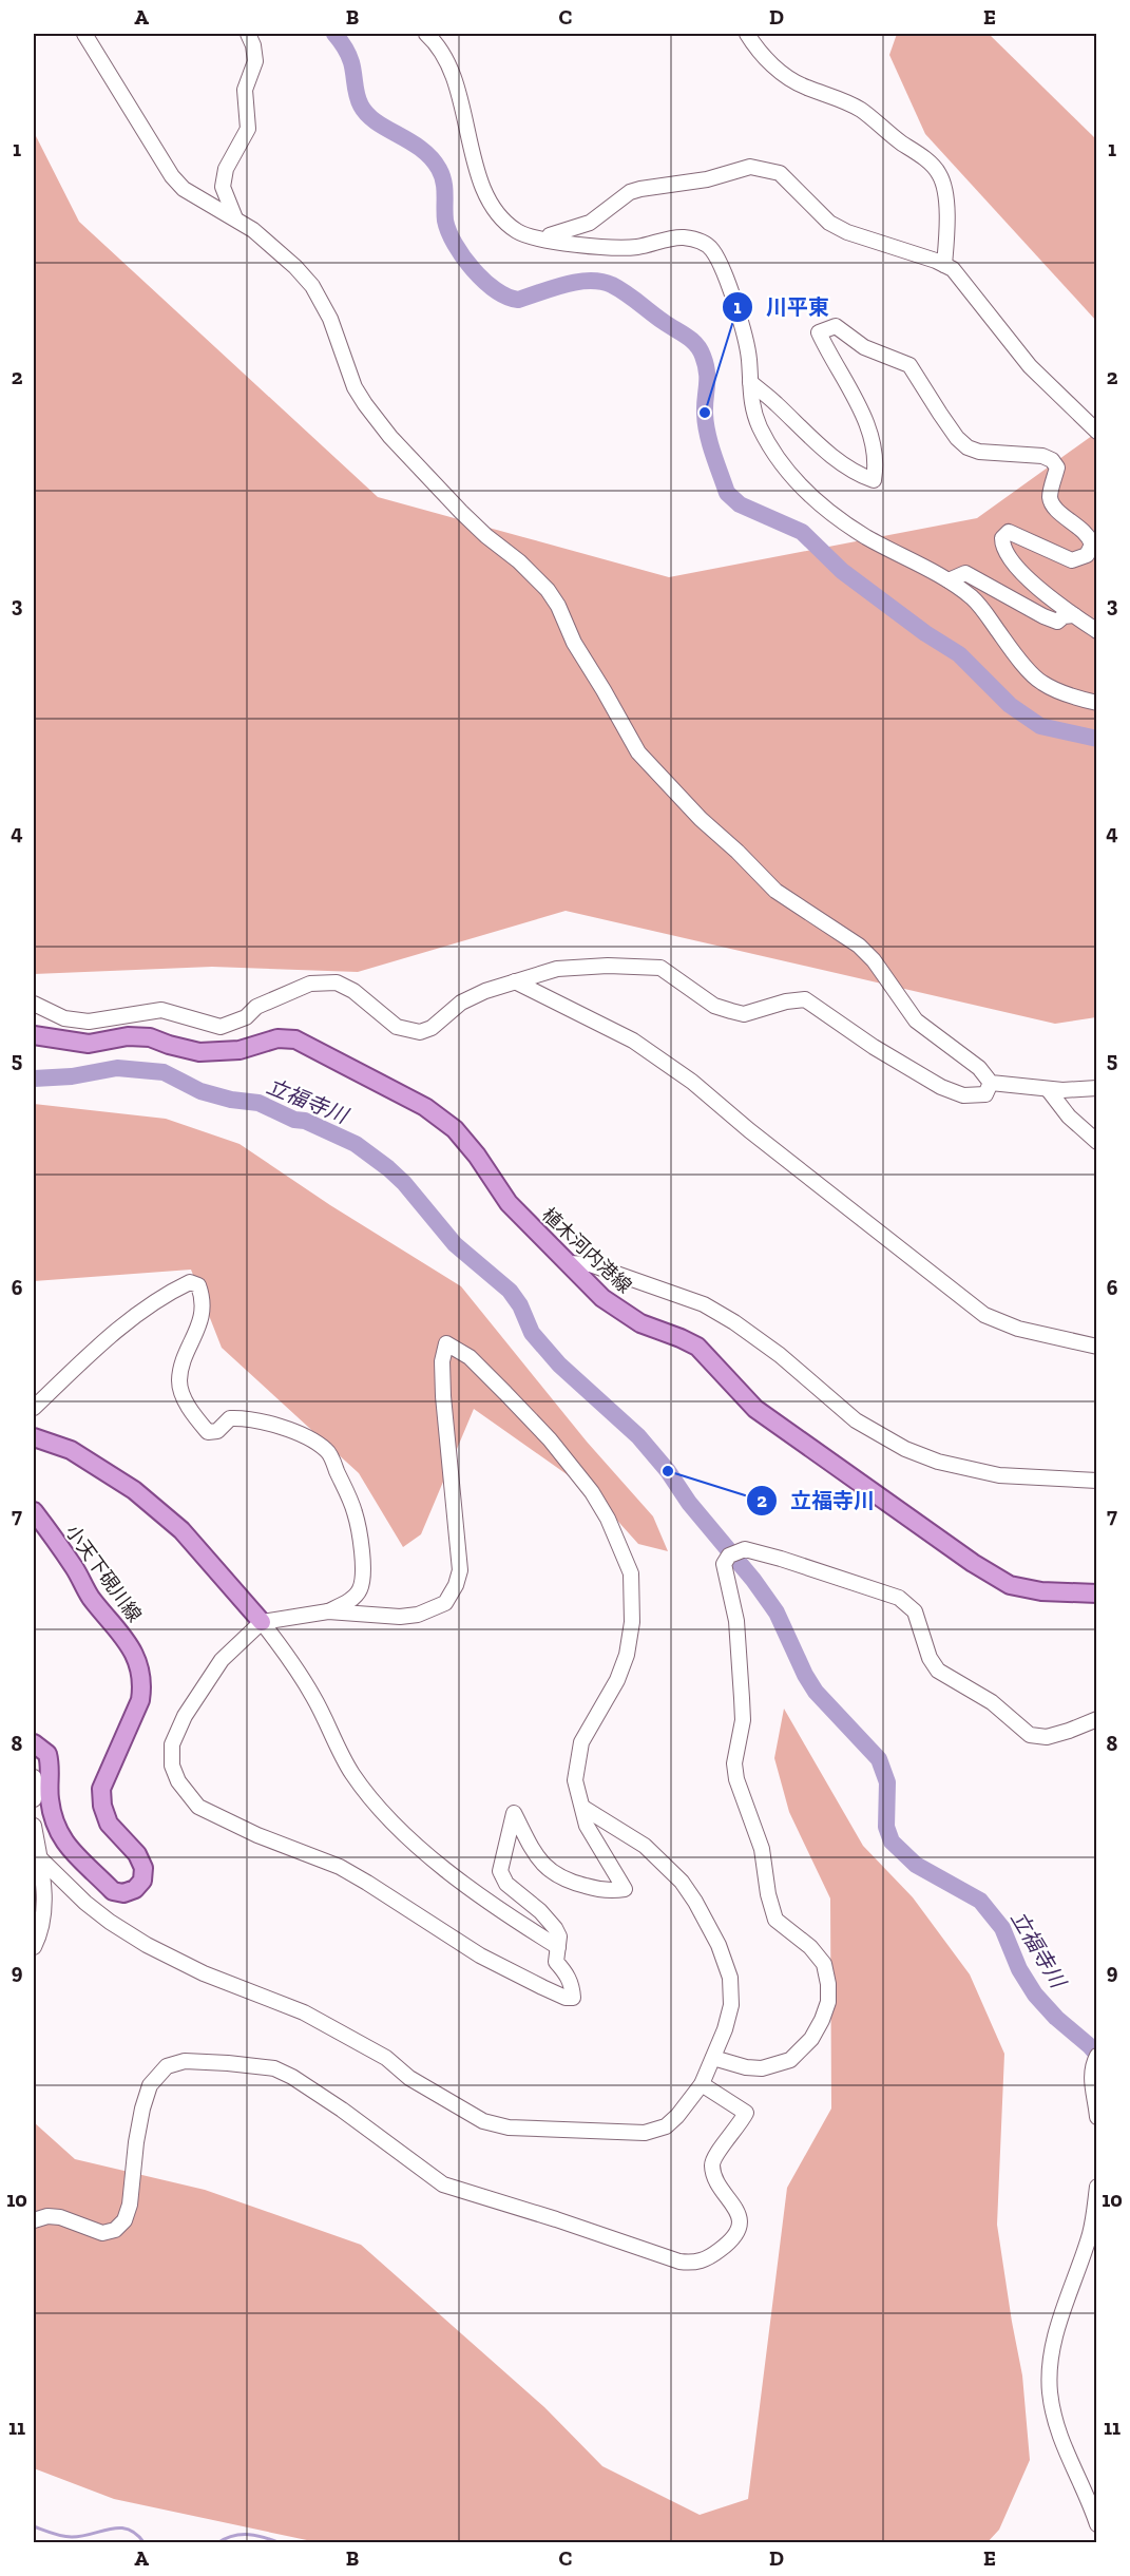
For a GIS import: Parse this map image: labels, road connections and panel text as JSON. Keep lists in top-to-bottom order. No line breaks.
{"streets":{"main road":["植木河内港線","小天下硯川線"]},"water":["立福寺川"],"places":["川平東","立福寺川"],"grid":{"columns":["A","B","C","D","E"],"rows":["1","2","3","4","5","6","7","8","9","10","11"]}}
